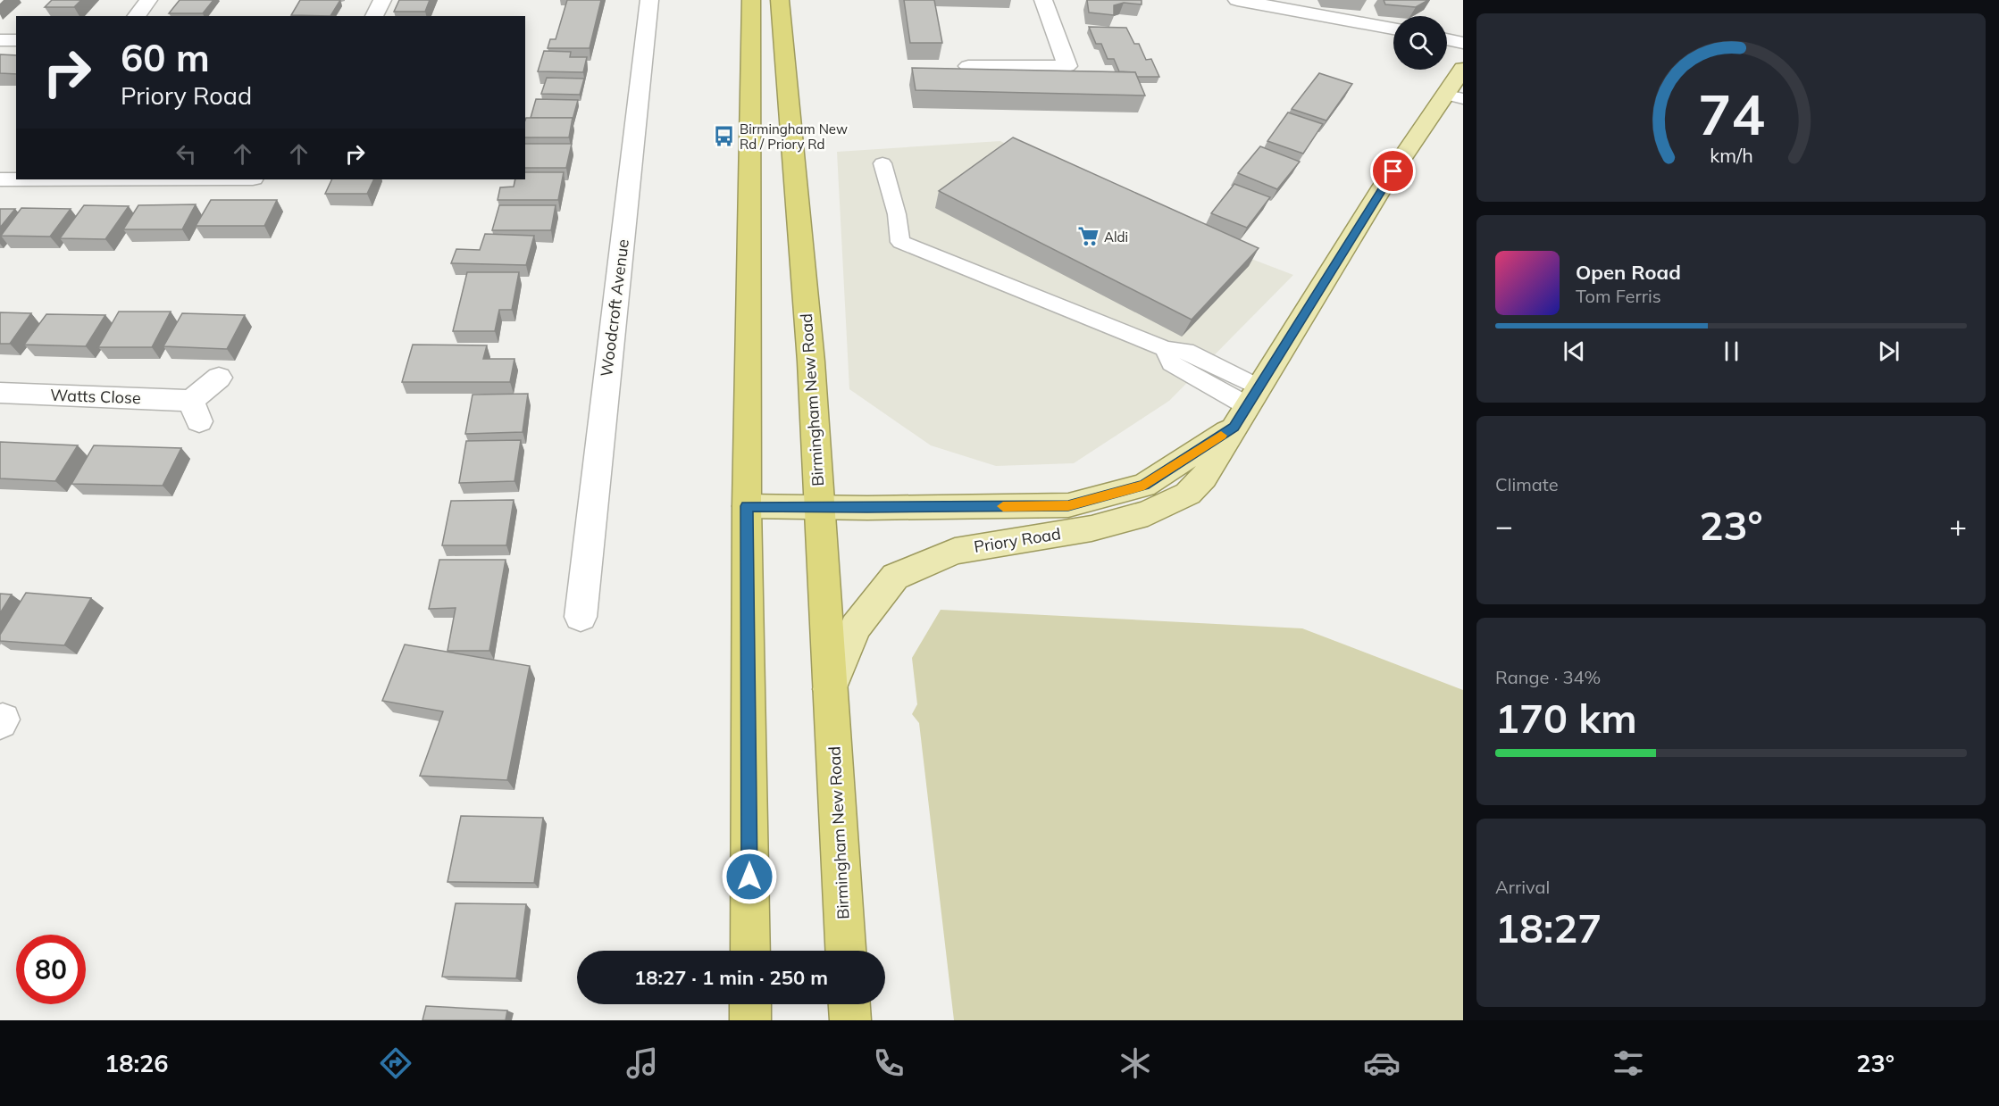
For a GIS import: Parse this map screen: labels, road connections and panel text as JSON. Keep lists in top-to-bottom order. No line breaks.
{"streets":{"highway":["Birmingham New Road"],"main road":["Priory Road"],"street":["Woodcroft Avenue","Watts Close"]},"crossings":[["Birmingham New Road","Priory Road"]],"places":{"bus stop":["Birmingham New Rd / Priory Rd"],"supermarket":["Aldi"]},"page":{"turn":["60 m","Priory Road"],"song":["Open Road","Tom Ferris"],"tile":["Climate",["Range · 34%","170 km"],["Arrival","18:27"]],"heat":["−","23°","+"],"limit":"80","trip":"18:27 · 1 min · 250 m","tabs":["18:26","23°"],"gauge":["74","km/h"]}}
